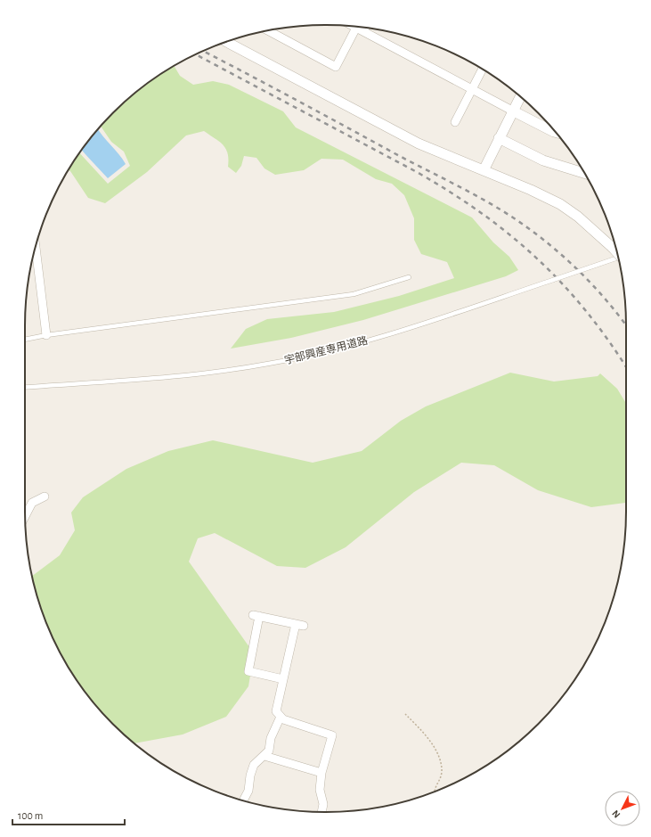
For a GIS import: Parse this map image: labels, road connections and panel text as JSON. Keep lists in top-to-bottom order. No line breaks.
{"streets":{"lane":["宇部興産専用道路"]},"scale_bar":"100 m","north":"bottom left"}
